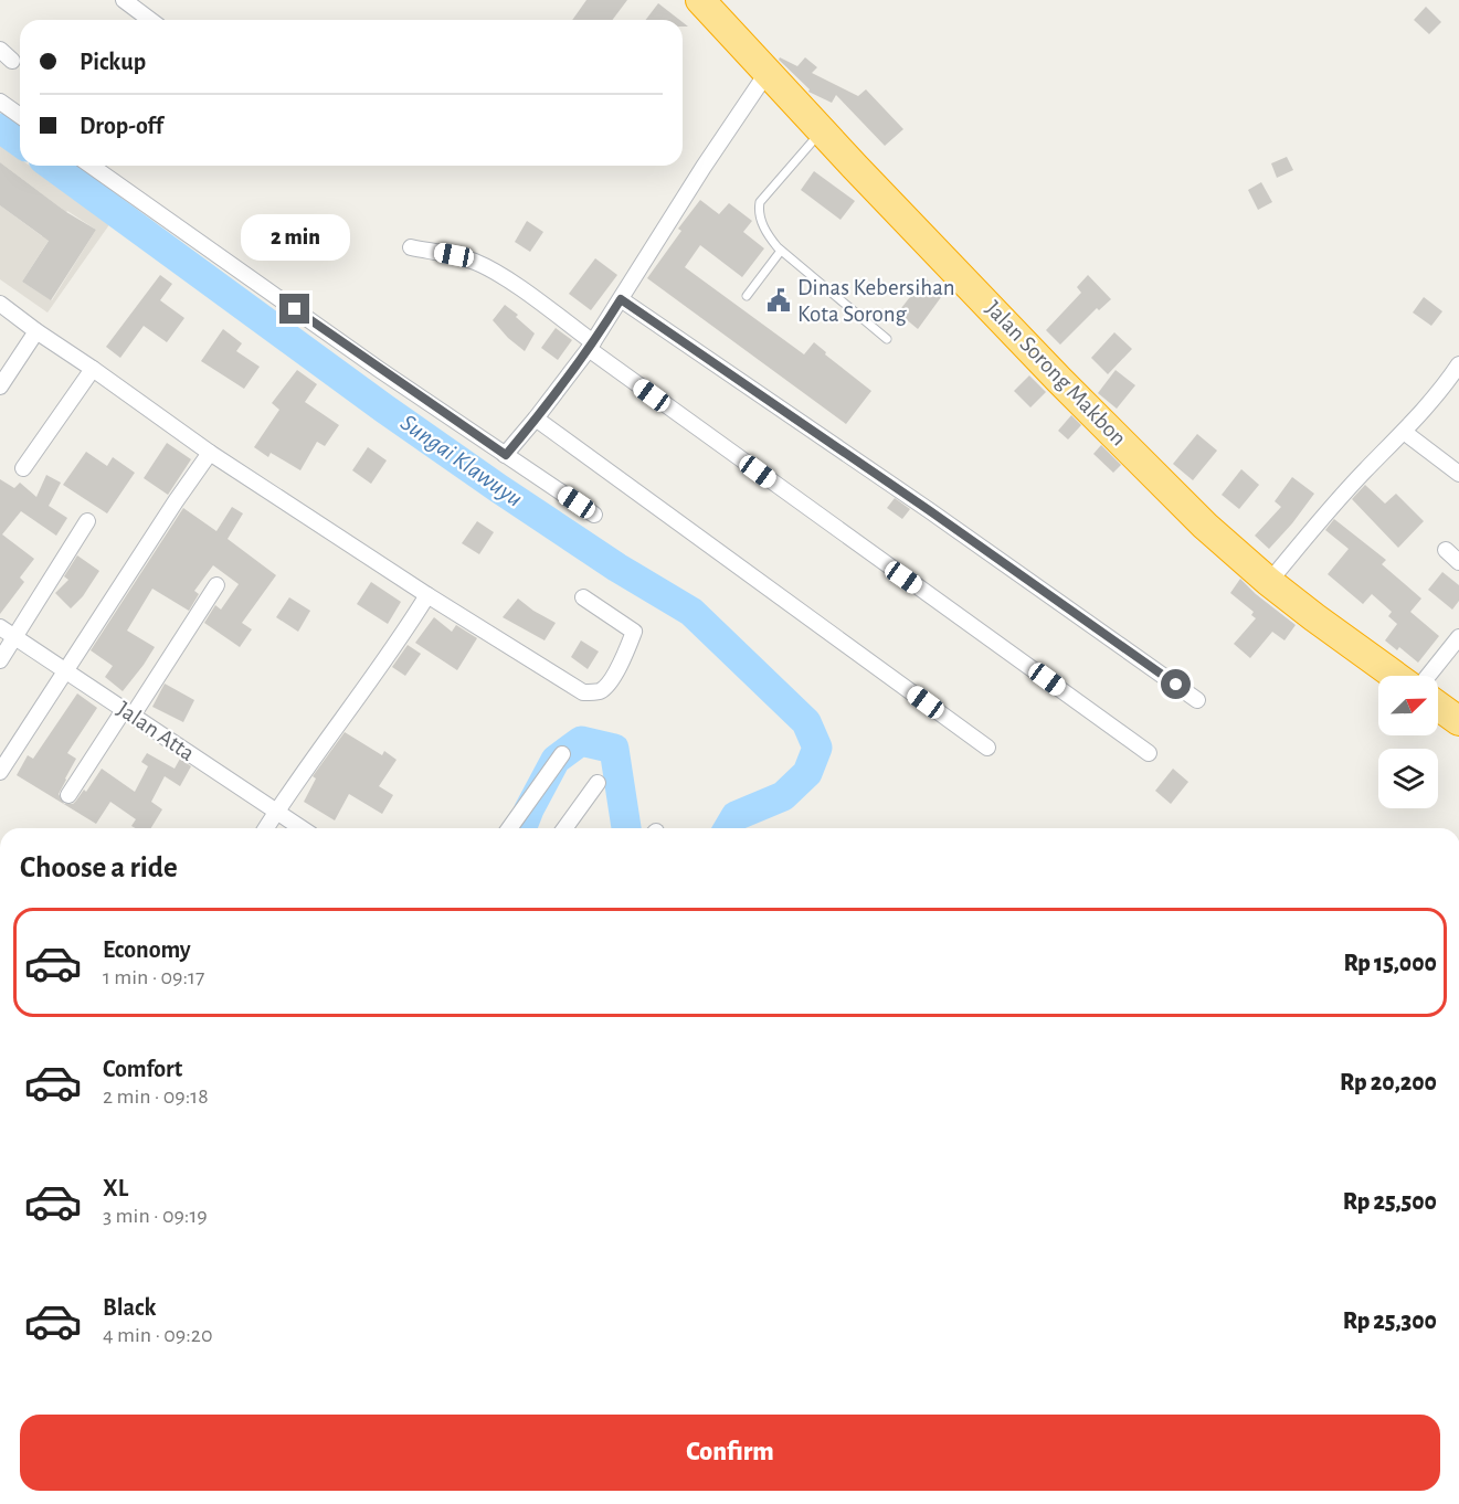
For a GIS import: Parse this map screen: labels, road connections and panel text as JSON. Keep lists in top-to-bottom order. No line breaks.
{"streets":{"highway":["Jalan Sorong Makbon"],"street":["Jalan Atta"]},"water":["Sungai Klawuyu"],"places":{"public building":["Dinas Kebersihan Kota Sorong"]},"north":"top right","page":{"banner":["Pickup","Drop-off"],"bubble":"2 min","heading":"Choose a ride","list":[{"name":"Economy","note":"1 min · 09:17","value":"Rp 15,000"},{"name":"Comfort","note":"2 min · 09:18","value":"Rp 20,200"},{"name":"XL","note":"3 min · 09:19","value":"Rp 25,500"},{"name":"Black","note":"4 min · 09:20","value":"Rp 25,300"}],"buttons":"Confirm"}}
